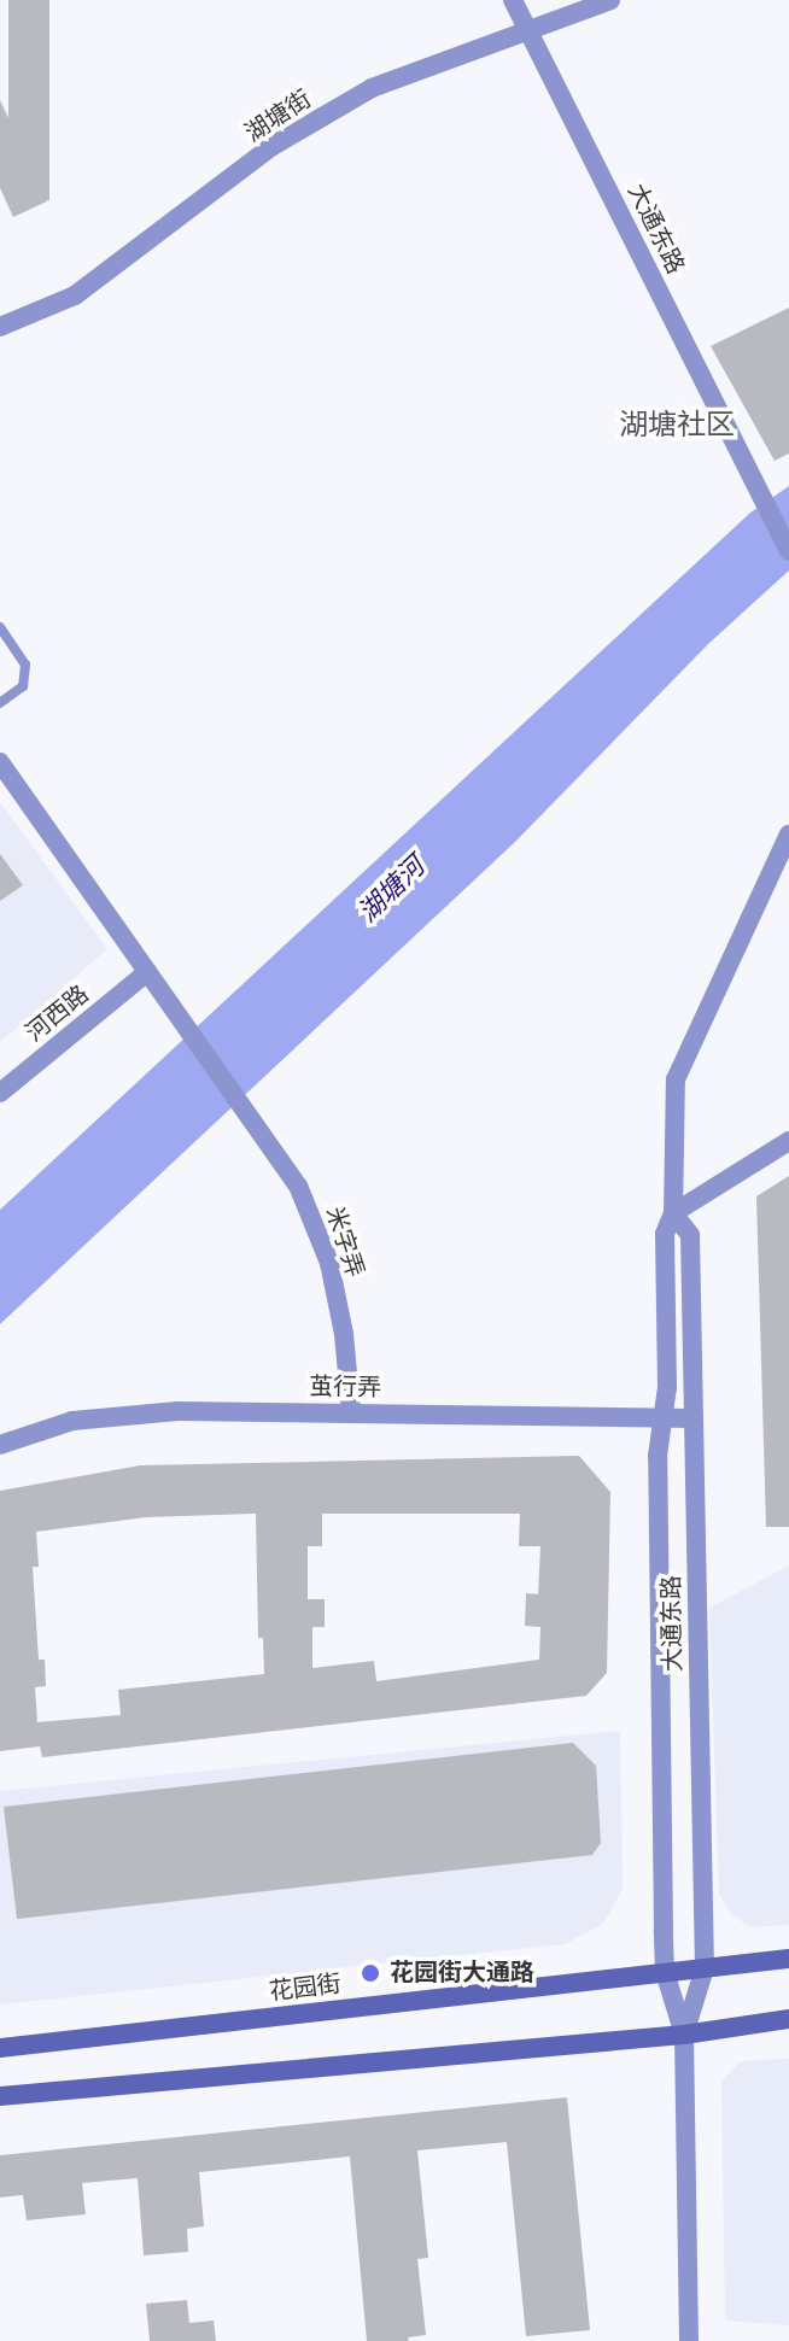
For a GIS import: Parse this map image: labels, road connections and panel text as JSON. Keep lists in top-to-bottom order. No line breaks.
{"streets":{"main road":["花园街"],"street":["湖塘街","大通东路","河西路","米字弄","茧行弄"]},"crossings":[["湖塘街","大通东路"],["大通东路","茧行弄"],["大通东路","花园街"],["河西路","米字弄"],["米字弄","茧行弄"]],"districts":["湖塘社区"],"water":["湖塘河"],"places":["花园街大通路"]}
